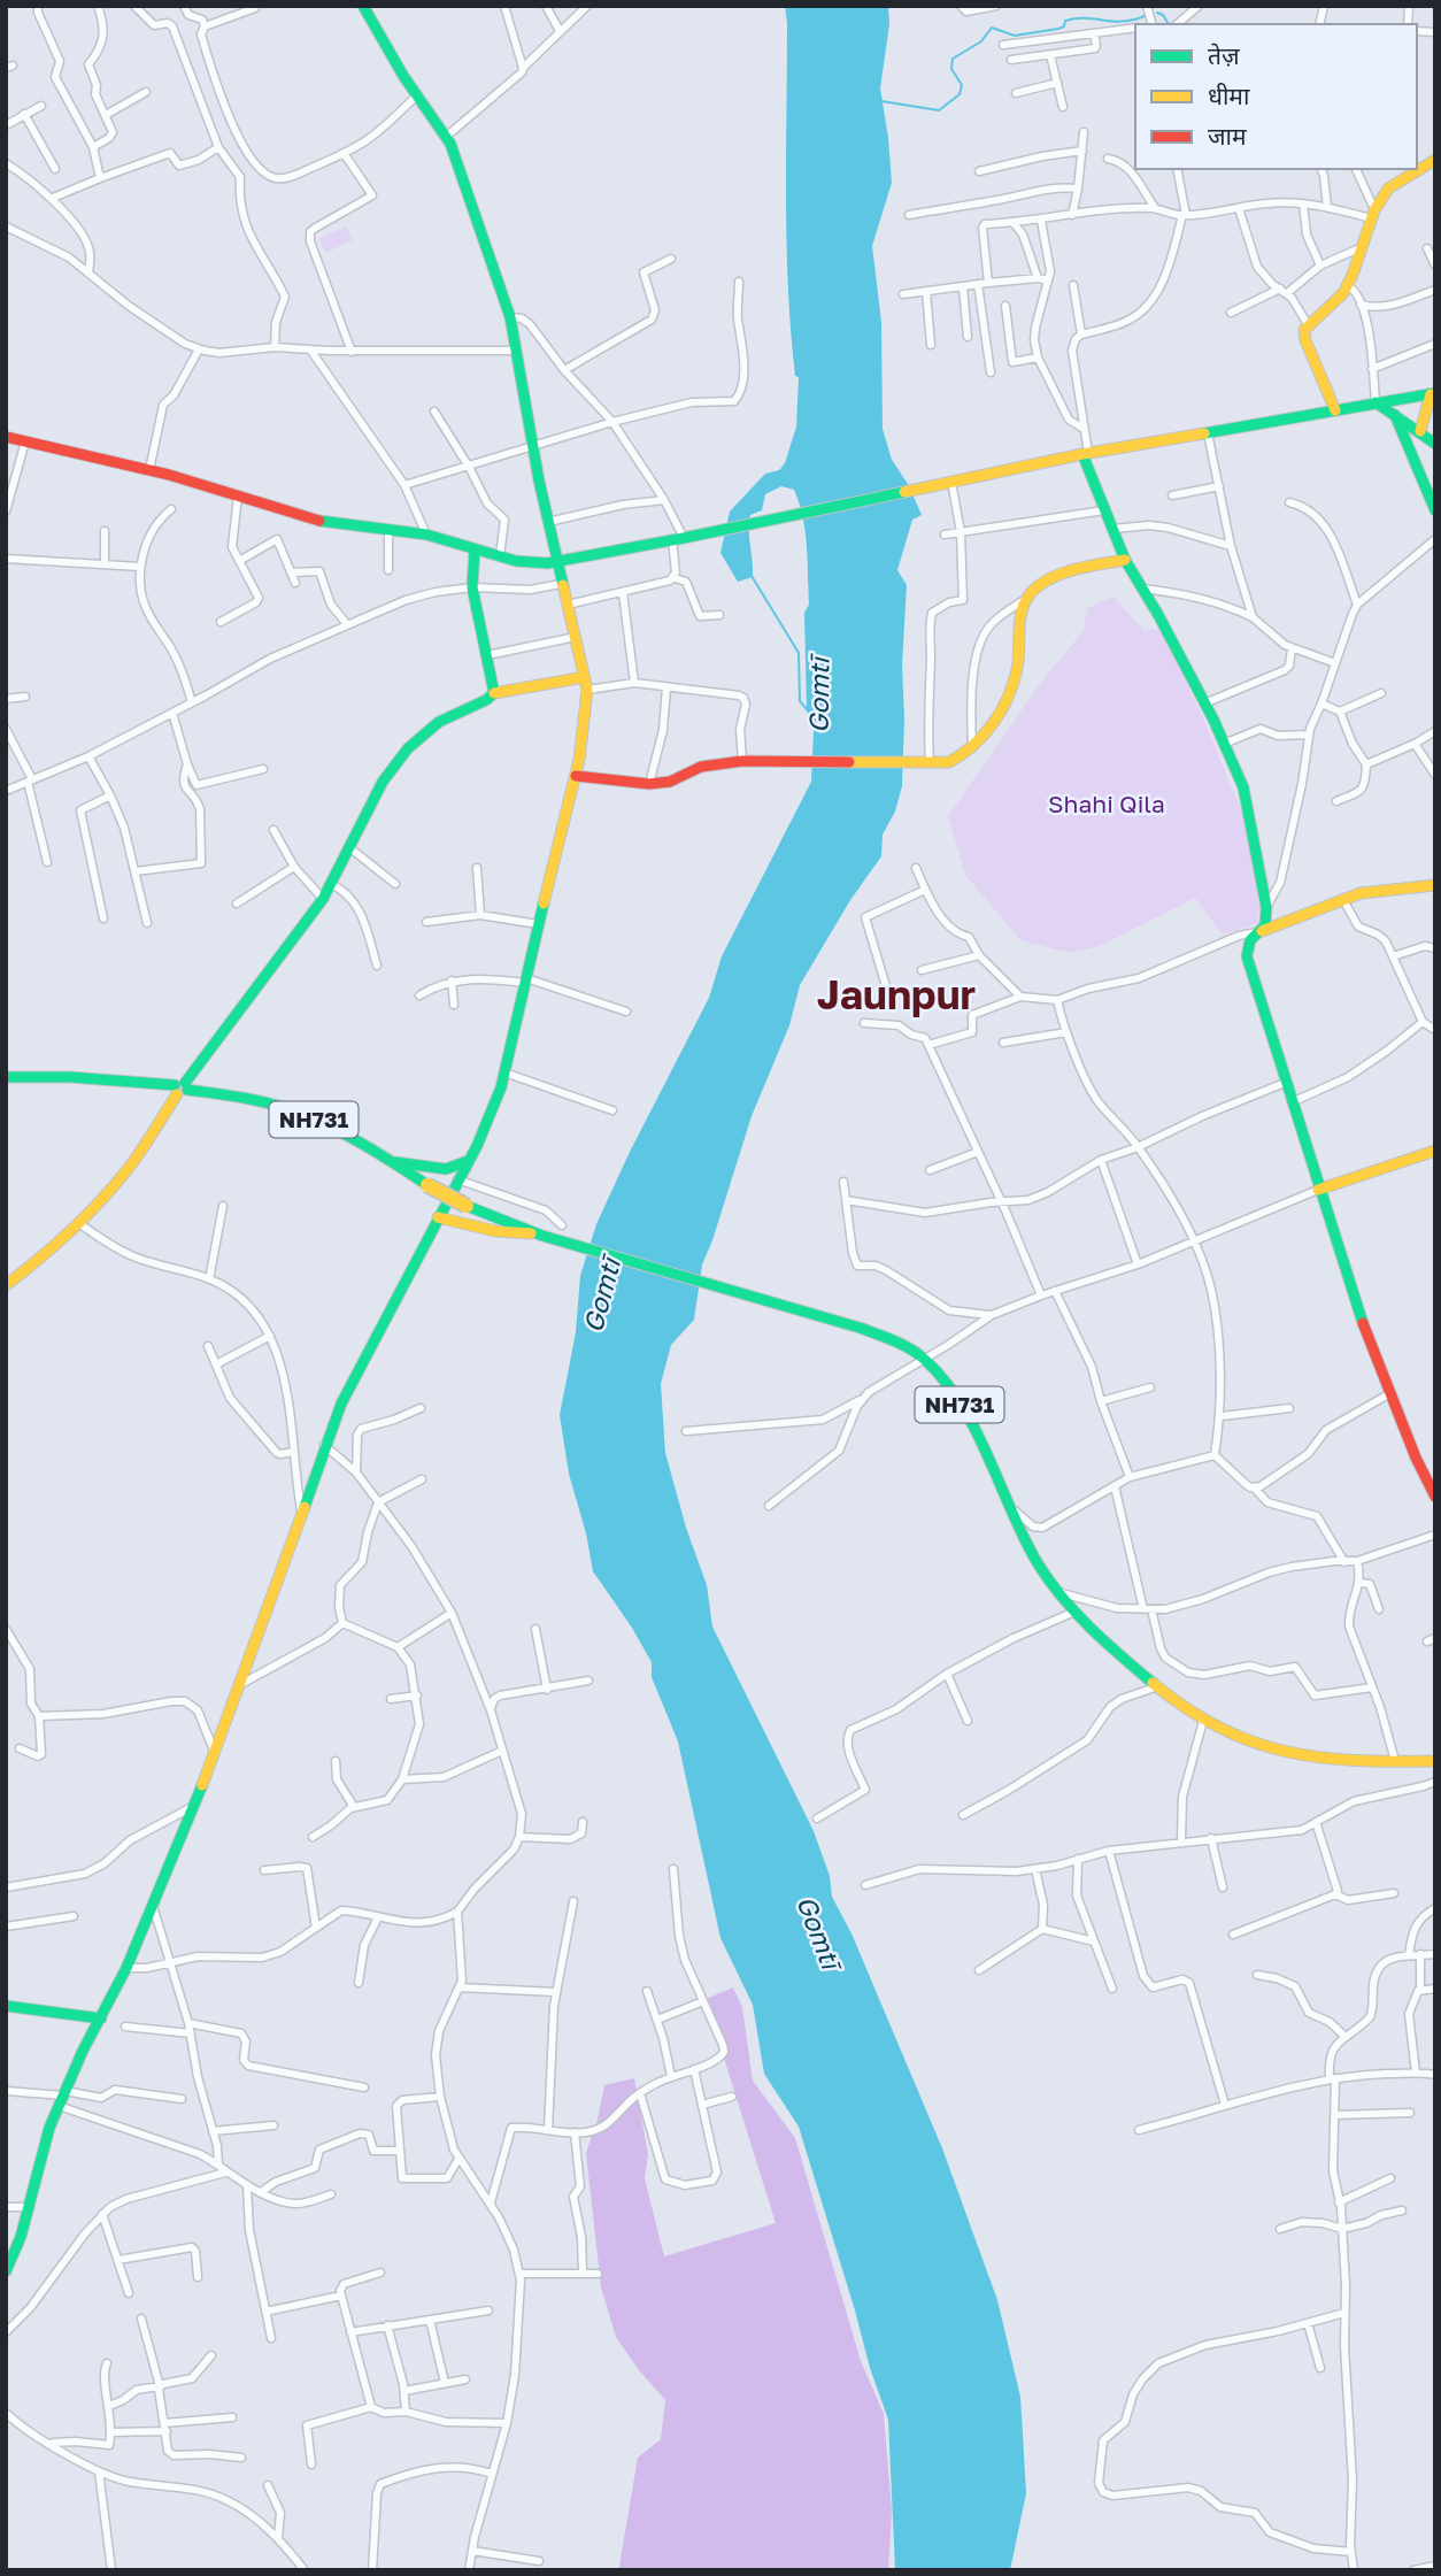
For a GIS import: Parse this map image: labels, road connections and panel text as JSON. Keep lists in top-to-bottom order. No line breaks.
{"streets":{"main road":["NH731"]},"districts":["Jaunpur"],"water":["Gomtī"],"parks":["Shahi Qila"],"legend":["तेज़","धीमा","जाम"]}
